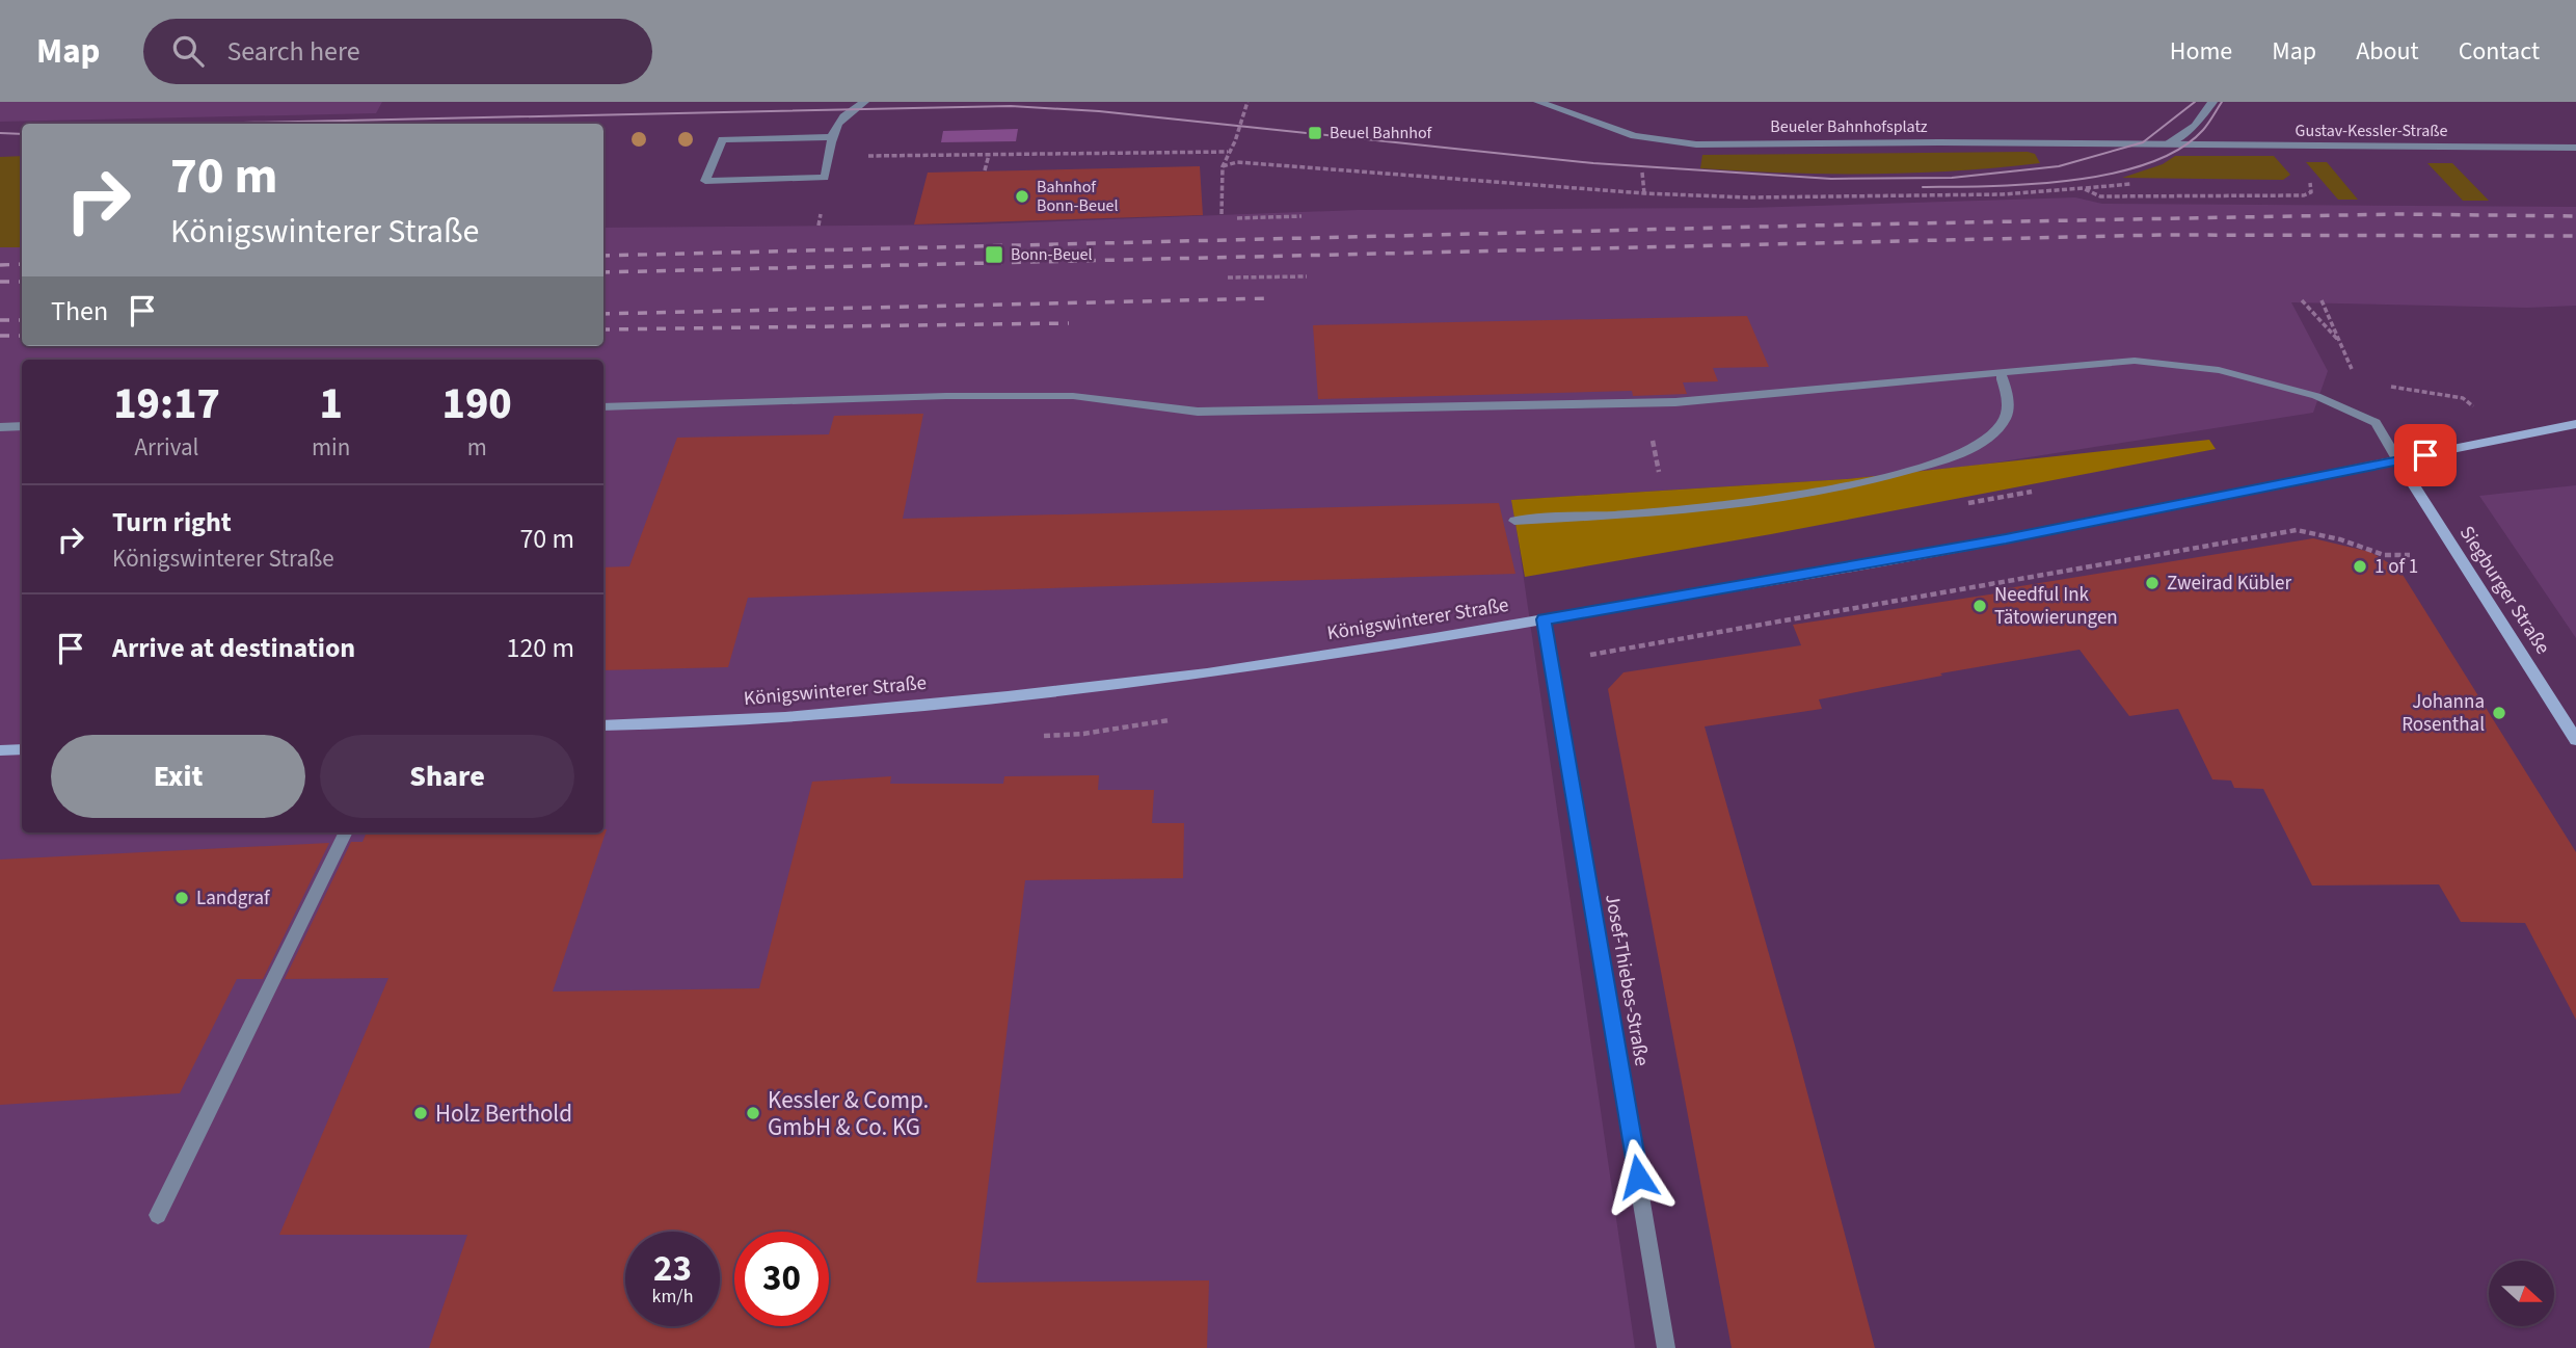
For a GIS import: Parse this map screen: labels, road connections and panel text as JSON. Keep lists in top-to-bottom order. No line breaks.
{"streets":{"main road":["Siegburger Straße","Königswinterer Straße"],"street":["Beueler Bahnhofsplatz","Gustav-Kessler-Straße","Josef-Thiebes-Straße"]},"crossings":[["Beueler Bahnhofsplatz","Gustav-Kessler-Straße"],["Siegburger Straße","Königswinterer Straße"],["Königswinterer Straße","Josef-Thiebes-Straße"]],"places":{"transit":["Beuel Bahnhof","Bonn-Beuel"],"other":["Bahnhof Bonn-Beuel","1 of 1","Zweirad Kübler","Needful Ink Tätowierungen","Johanna Rosenthal","Landgraf","Holz Berthold","Kessler & Comp. GmbH & Co. KG"]},"north":"right","page":{"header":"Map","search":"Search here","nav":["Home","Map","About","Contact"],"turn":["70 m","Königswinterer Straße"],"then":"Then","eta":["19:17","Arrival","1","min","190","m"],"list":[{"name":"Turn right","note":"Königswinterer Straße","value":"70 m"},{"name":"Arrive at destination","value":"120 m"}],"buttons":["Exit","Share"],"speed":"23 km/h","limit":"30"}}
